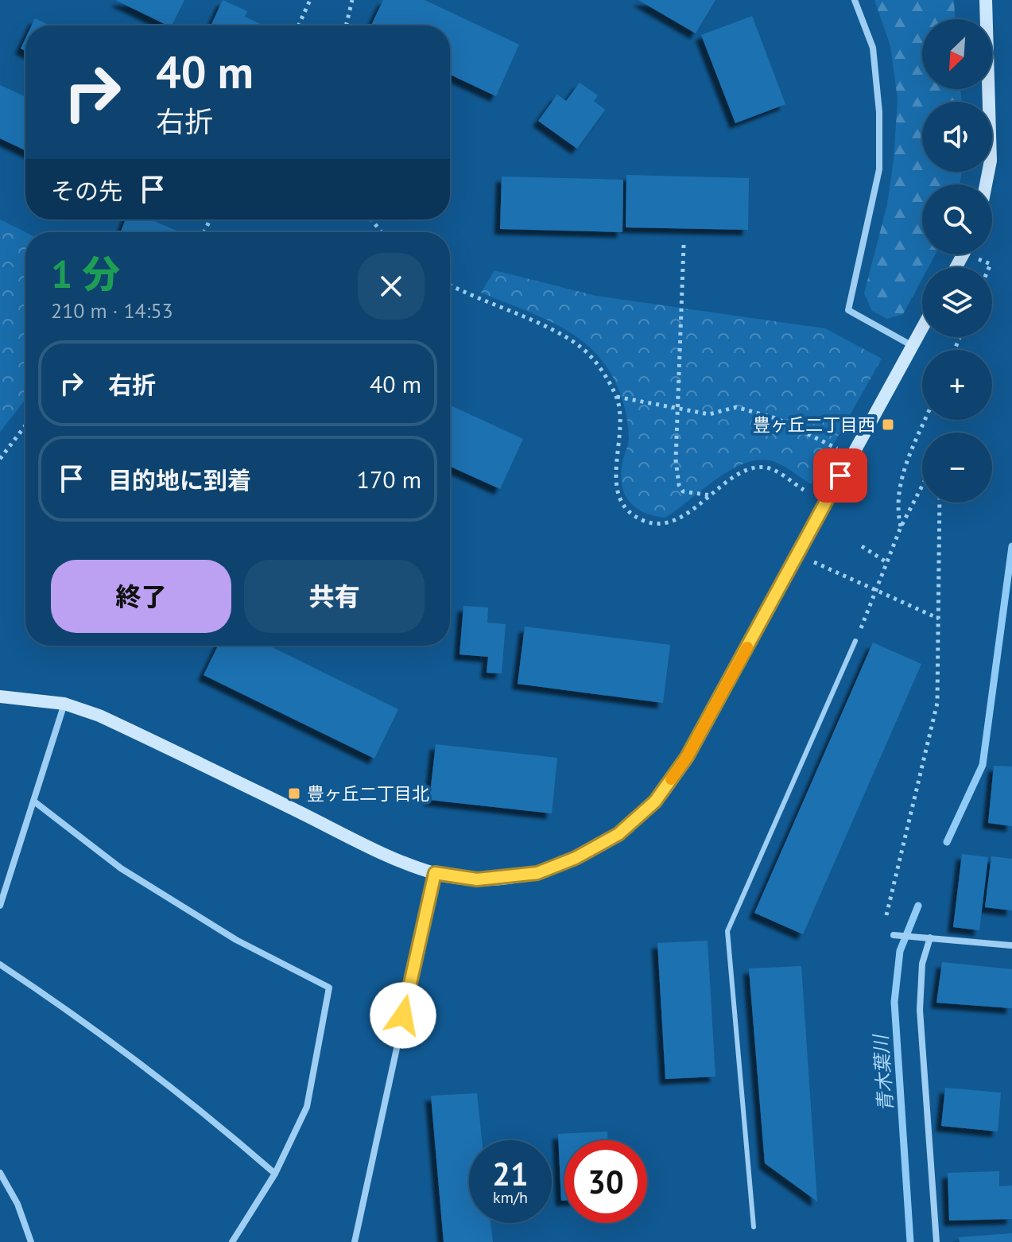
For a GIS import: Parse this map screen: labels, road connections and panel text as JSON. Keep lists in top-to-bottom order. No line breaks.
{"water":["青木葉川"],"places":{"transit":["豊ヶ丘二丁目西","豊ヶ丘二丁目北"]},"north":"bottom left","page":{"map_buttons":["+","−"],"turn":["40 m","右折"],"then":"その先","heading":["1 分","210 m · 14:53"],"list":[{"name":"右折","value":"40 m"},{"name":"目的地に到着","value":"170 m"}],"buttons":["終了","共有"],"speed":"21 km/h","limit":"30"}}
